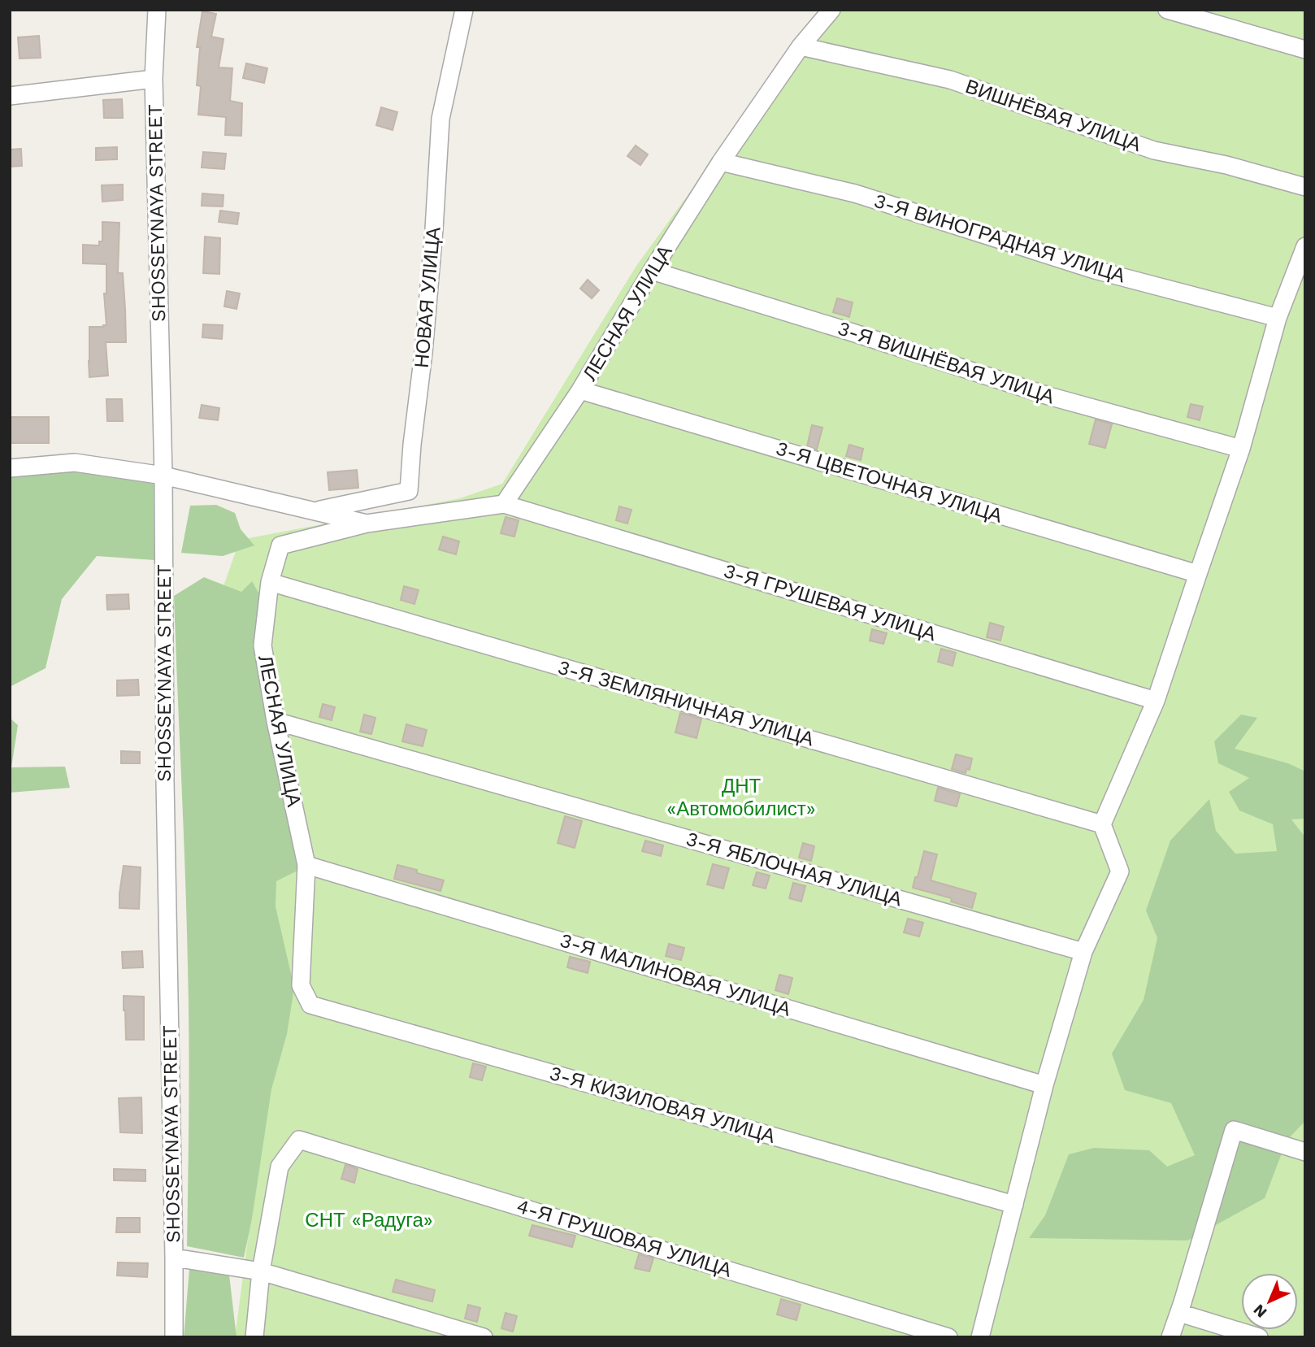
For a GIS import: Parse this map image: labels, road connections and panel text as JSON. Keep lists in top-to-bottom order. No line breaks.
{"streets":{"street":["ВИШНЁВАЯ УЛИЦА","SHOSSEYNAYA STREET","3-Я ВИНОГРАДНАЯ УЛИЦА","НОВАЯ УЛИЦА","ЛЕСНАЯ УЛИЦА","3-Я ВИШНЁВАЯ УЛИЦА","3-Я ЦВЕТОЧНАЯ УЛИЦА","3-Я ГРУШЕВАЯ УЛИЦА","3-Я ЗЕМЛЯНИЧНАЯ УЛИЦА","3-Я ЯБЛОЧНАЯ УЛИЦА","3-Я МАЛИНОВАЯ УЛИЦА","3-Я КИЗИЛОВАЯ УЛИЦА","4-Я ГРУШОВАЯ УЛИЦА"]},"crossings":[["ВИШНЁВАЯ УЛИЦА","ЛЕСНАЯ УЛИЦА"],["SHOSSEYNAYA STREET","ЛЕСНАЯ УЛИЦА"],["3-Я ВИНОГРАДНАЯ УЛИЦА","ЛЕСНАЯ УЛИЦА"],["НОВАЯ УЛИЦА","ЛЕСНАЯ УЛИЦА"],["ЛЕСНАЯ УЛИЦА","3-Я ВИШНЁВАЯ УЛИЦА"],["ЛЕСНАЯ УЛИЦА","3-Я ЦВЕТОЧНАЯ УЛИЦА"],["ЛЕСНАЯ УЛИЦА","3-Я ГРУШЕВАЯ УЛИЦА"],["ЛЕСНАЯ УЛИЦА","3-Я ЗЕМЛЯНИЧНАЯ УЛИЦА"],["ЛЕСНАЯ УЛИЦА","3-Я ЯБЛОЧНАЯ УЛИЦА"],["ЛЕСНАЯ УЛИЦА","3-Я МАЛИНОВАЯ УЛИЦА"],["ЛЕСНАЯ УЛИЦА","3-Я КИЗИЛОВАЯ УЛИЦА"]],"parks":["ДНТ «Автомобилист»","СНТ «Радуга»"],"north":"bottom left"}
